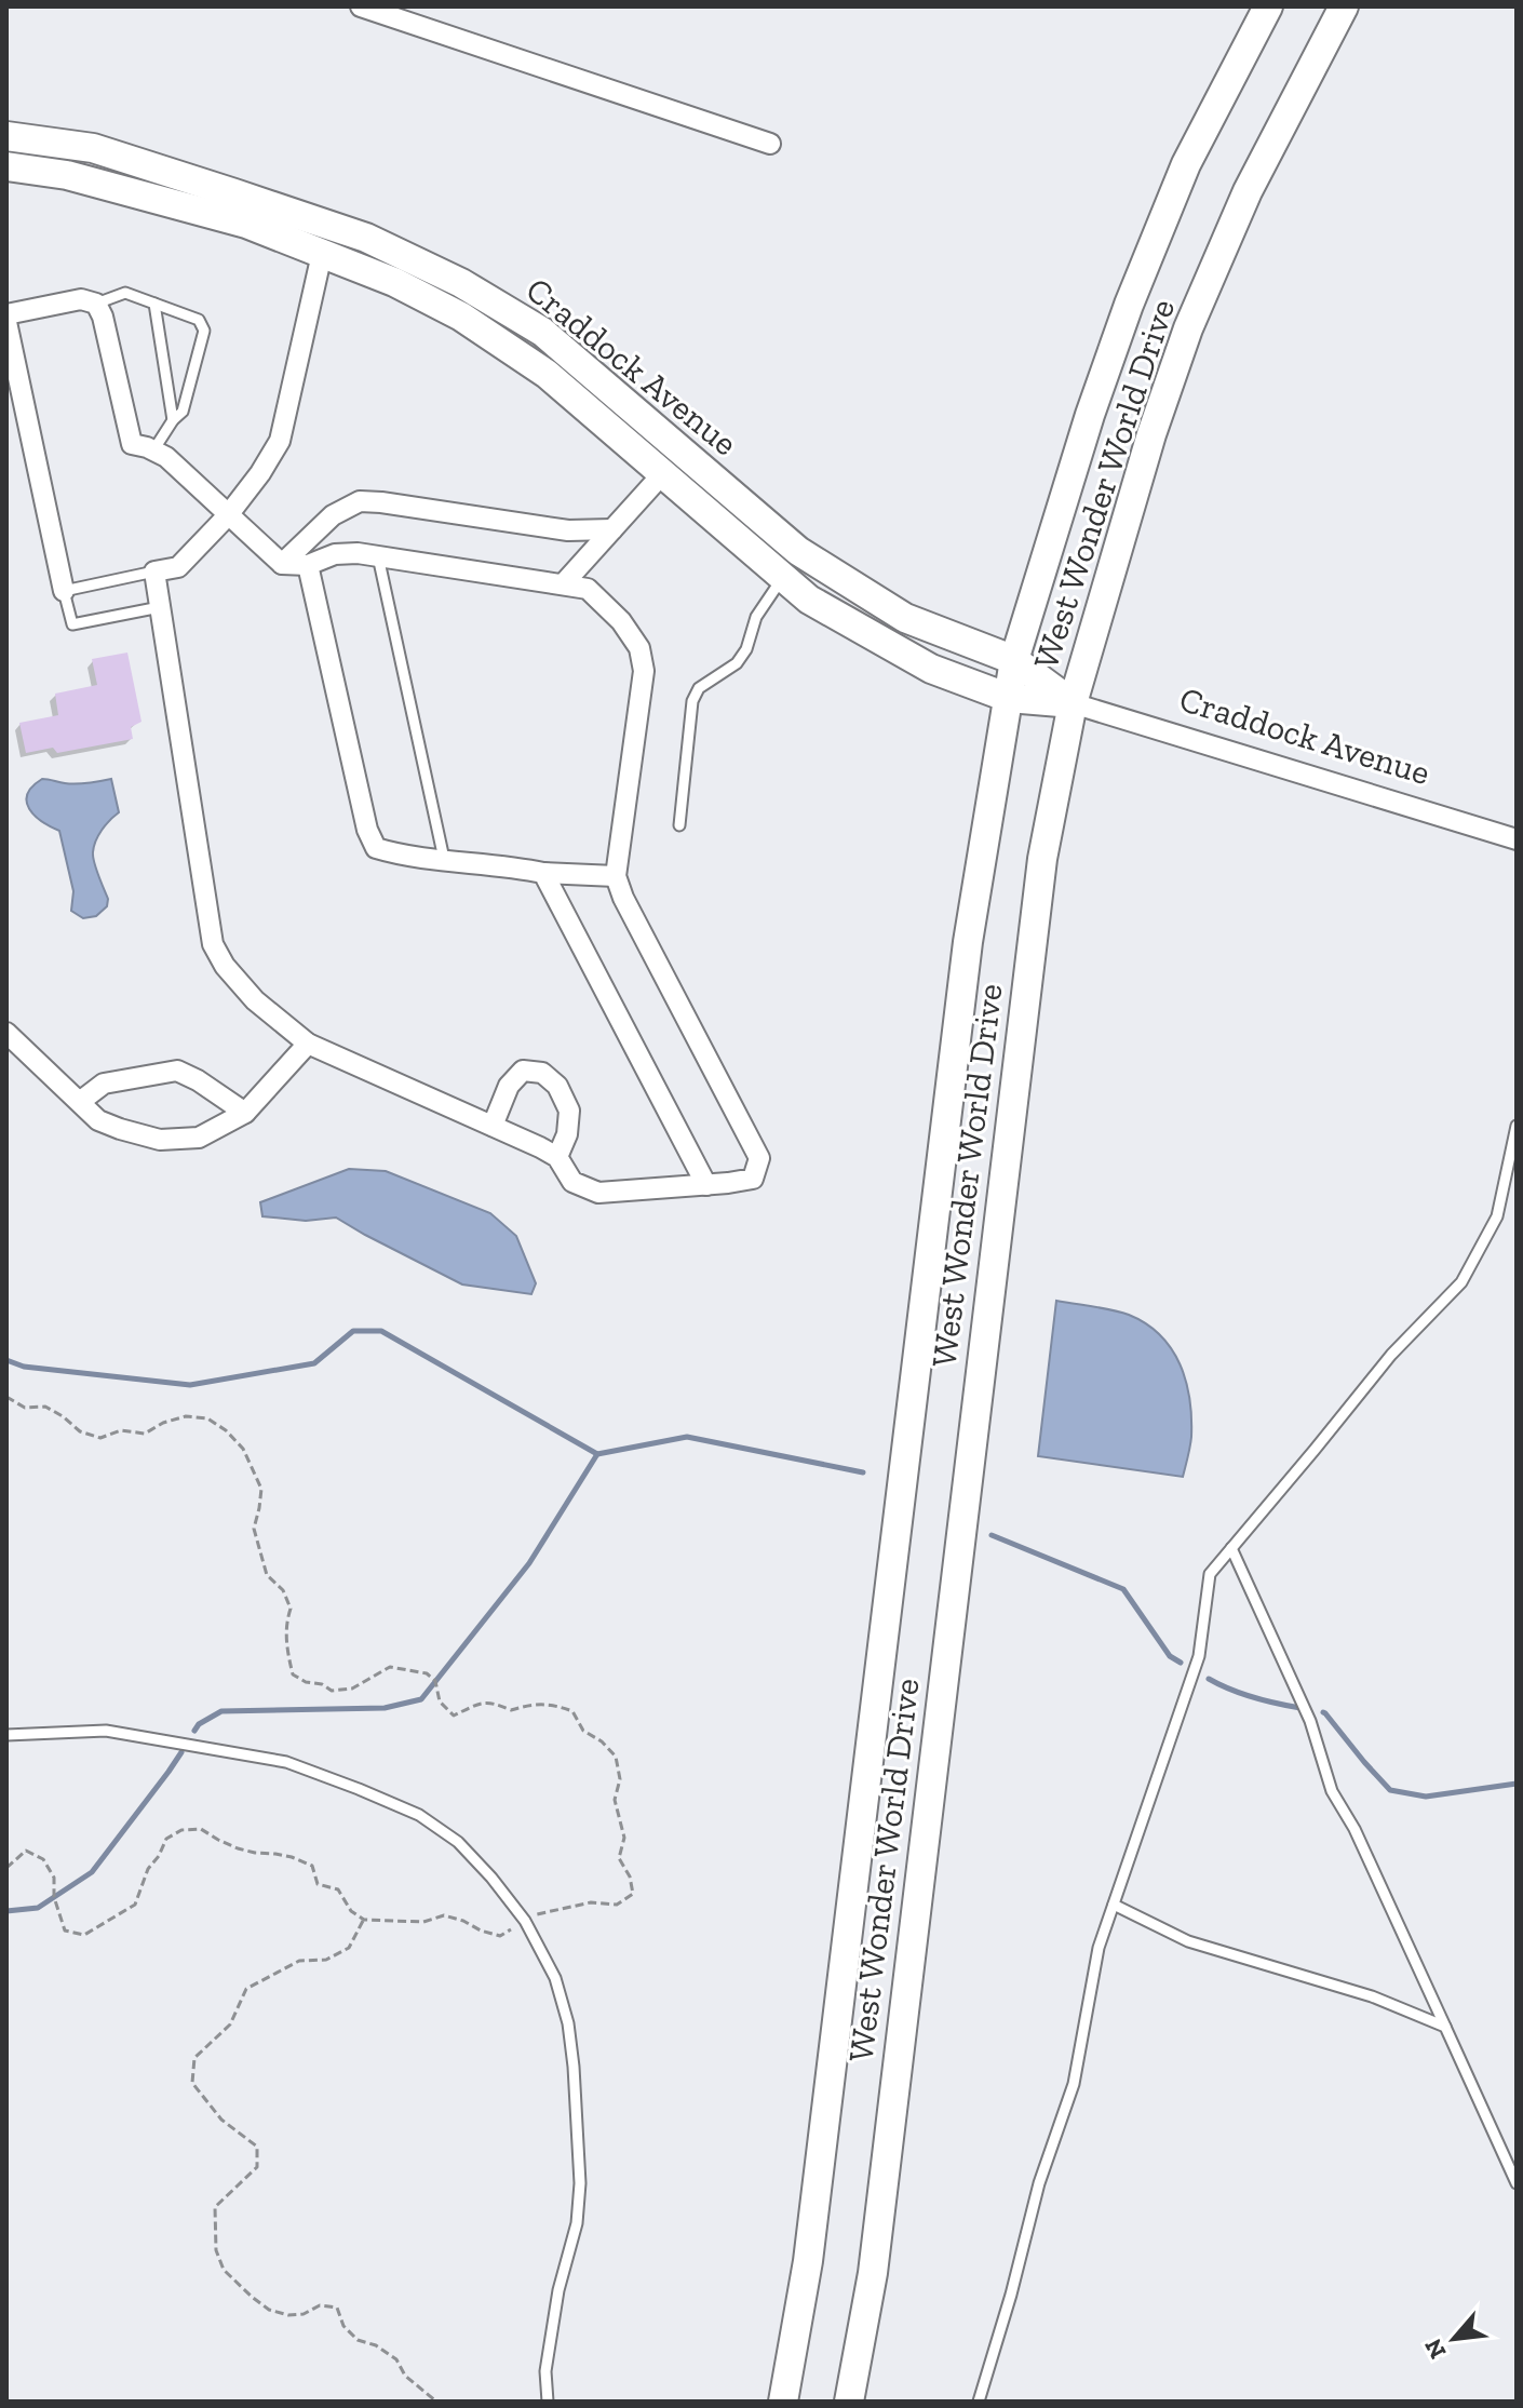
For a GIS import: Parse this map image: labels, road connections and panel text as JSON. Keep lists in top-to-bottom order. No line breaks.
{"streets":{"main road":["Craddock Avenue","West Wonder World Drive"]},"crossings":[["Craddock Avenue","West Wonder World Drive"]],"north":"bottom left"}
